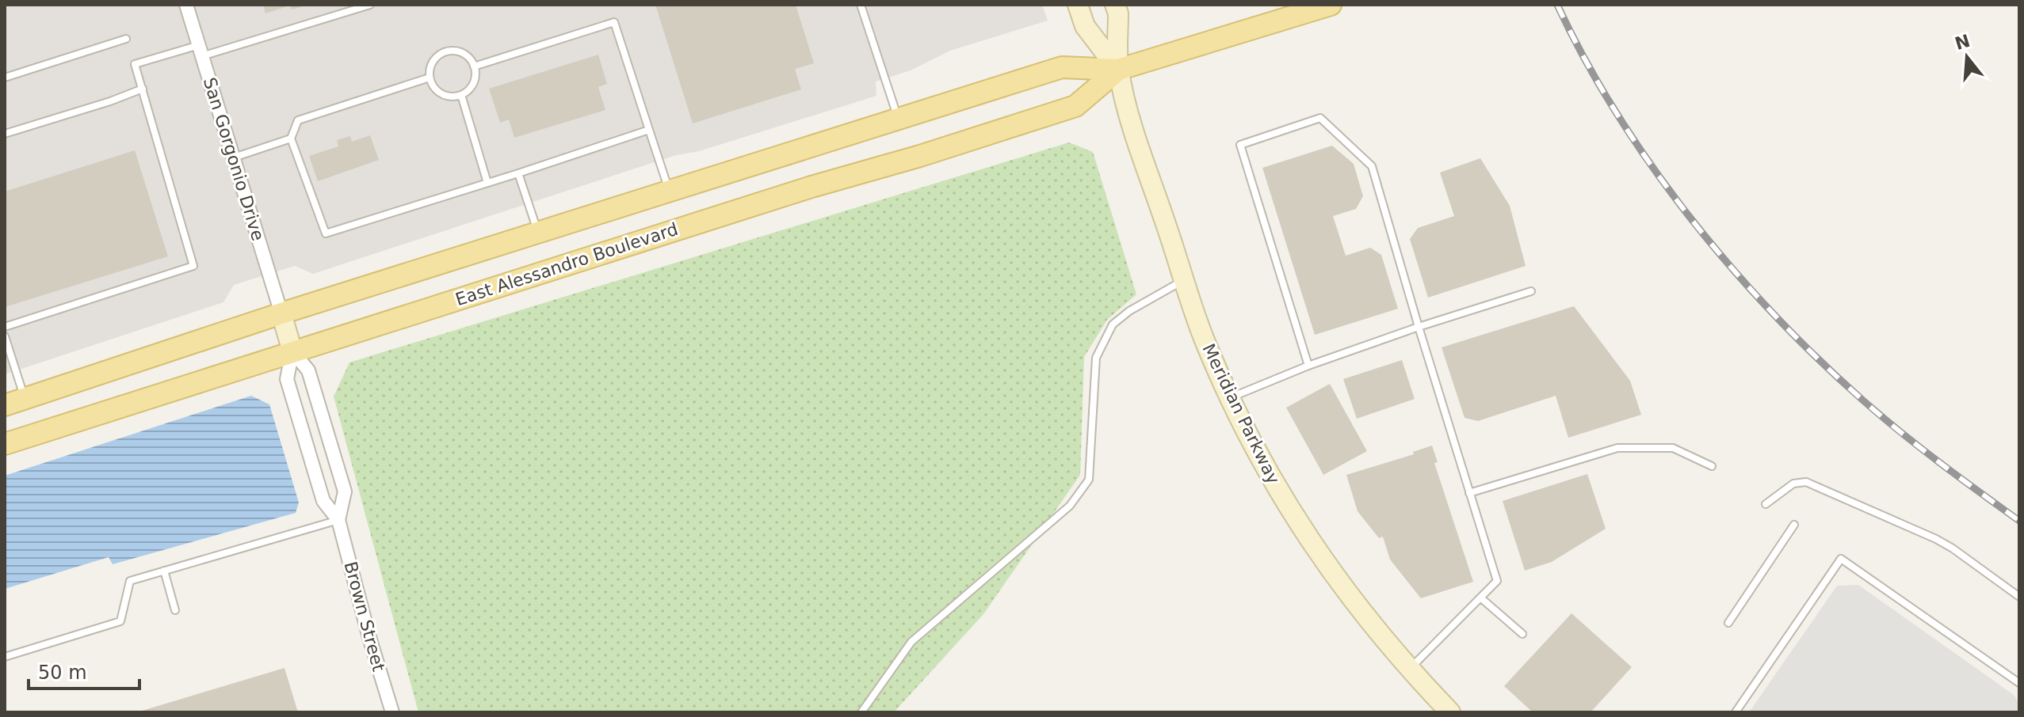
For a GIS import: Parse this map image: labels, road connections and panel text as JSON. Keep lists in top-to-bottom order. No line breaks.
{"streets":{"main road":["East Alessandro Boulevard","Meridian Parkway","Brown Street"],"street":["San Gorgonio Drive"]},"crossings":[["San Gorgonio Drive","East Alessandro Boulevard"],["San Gorgonio Drive","Brown Street"],["East Alessandro Boulevard","Meridian Parkway"],["East Alessandro Boulevard","Brown Street"]],"scale_bar":"50 m","north":"top"}
